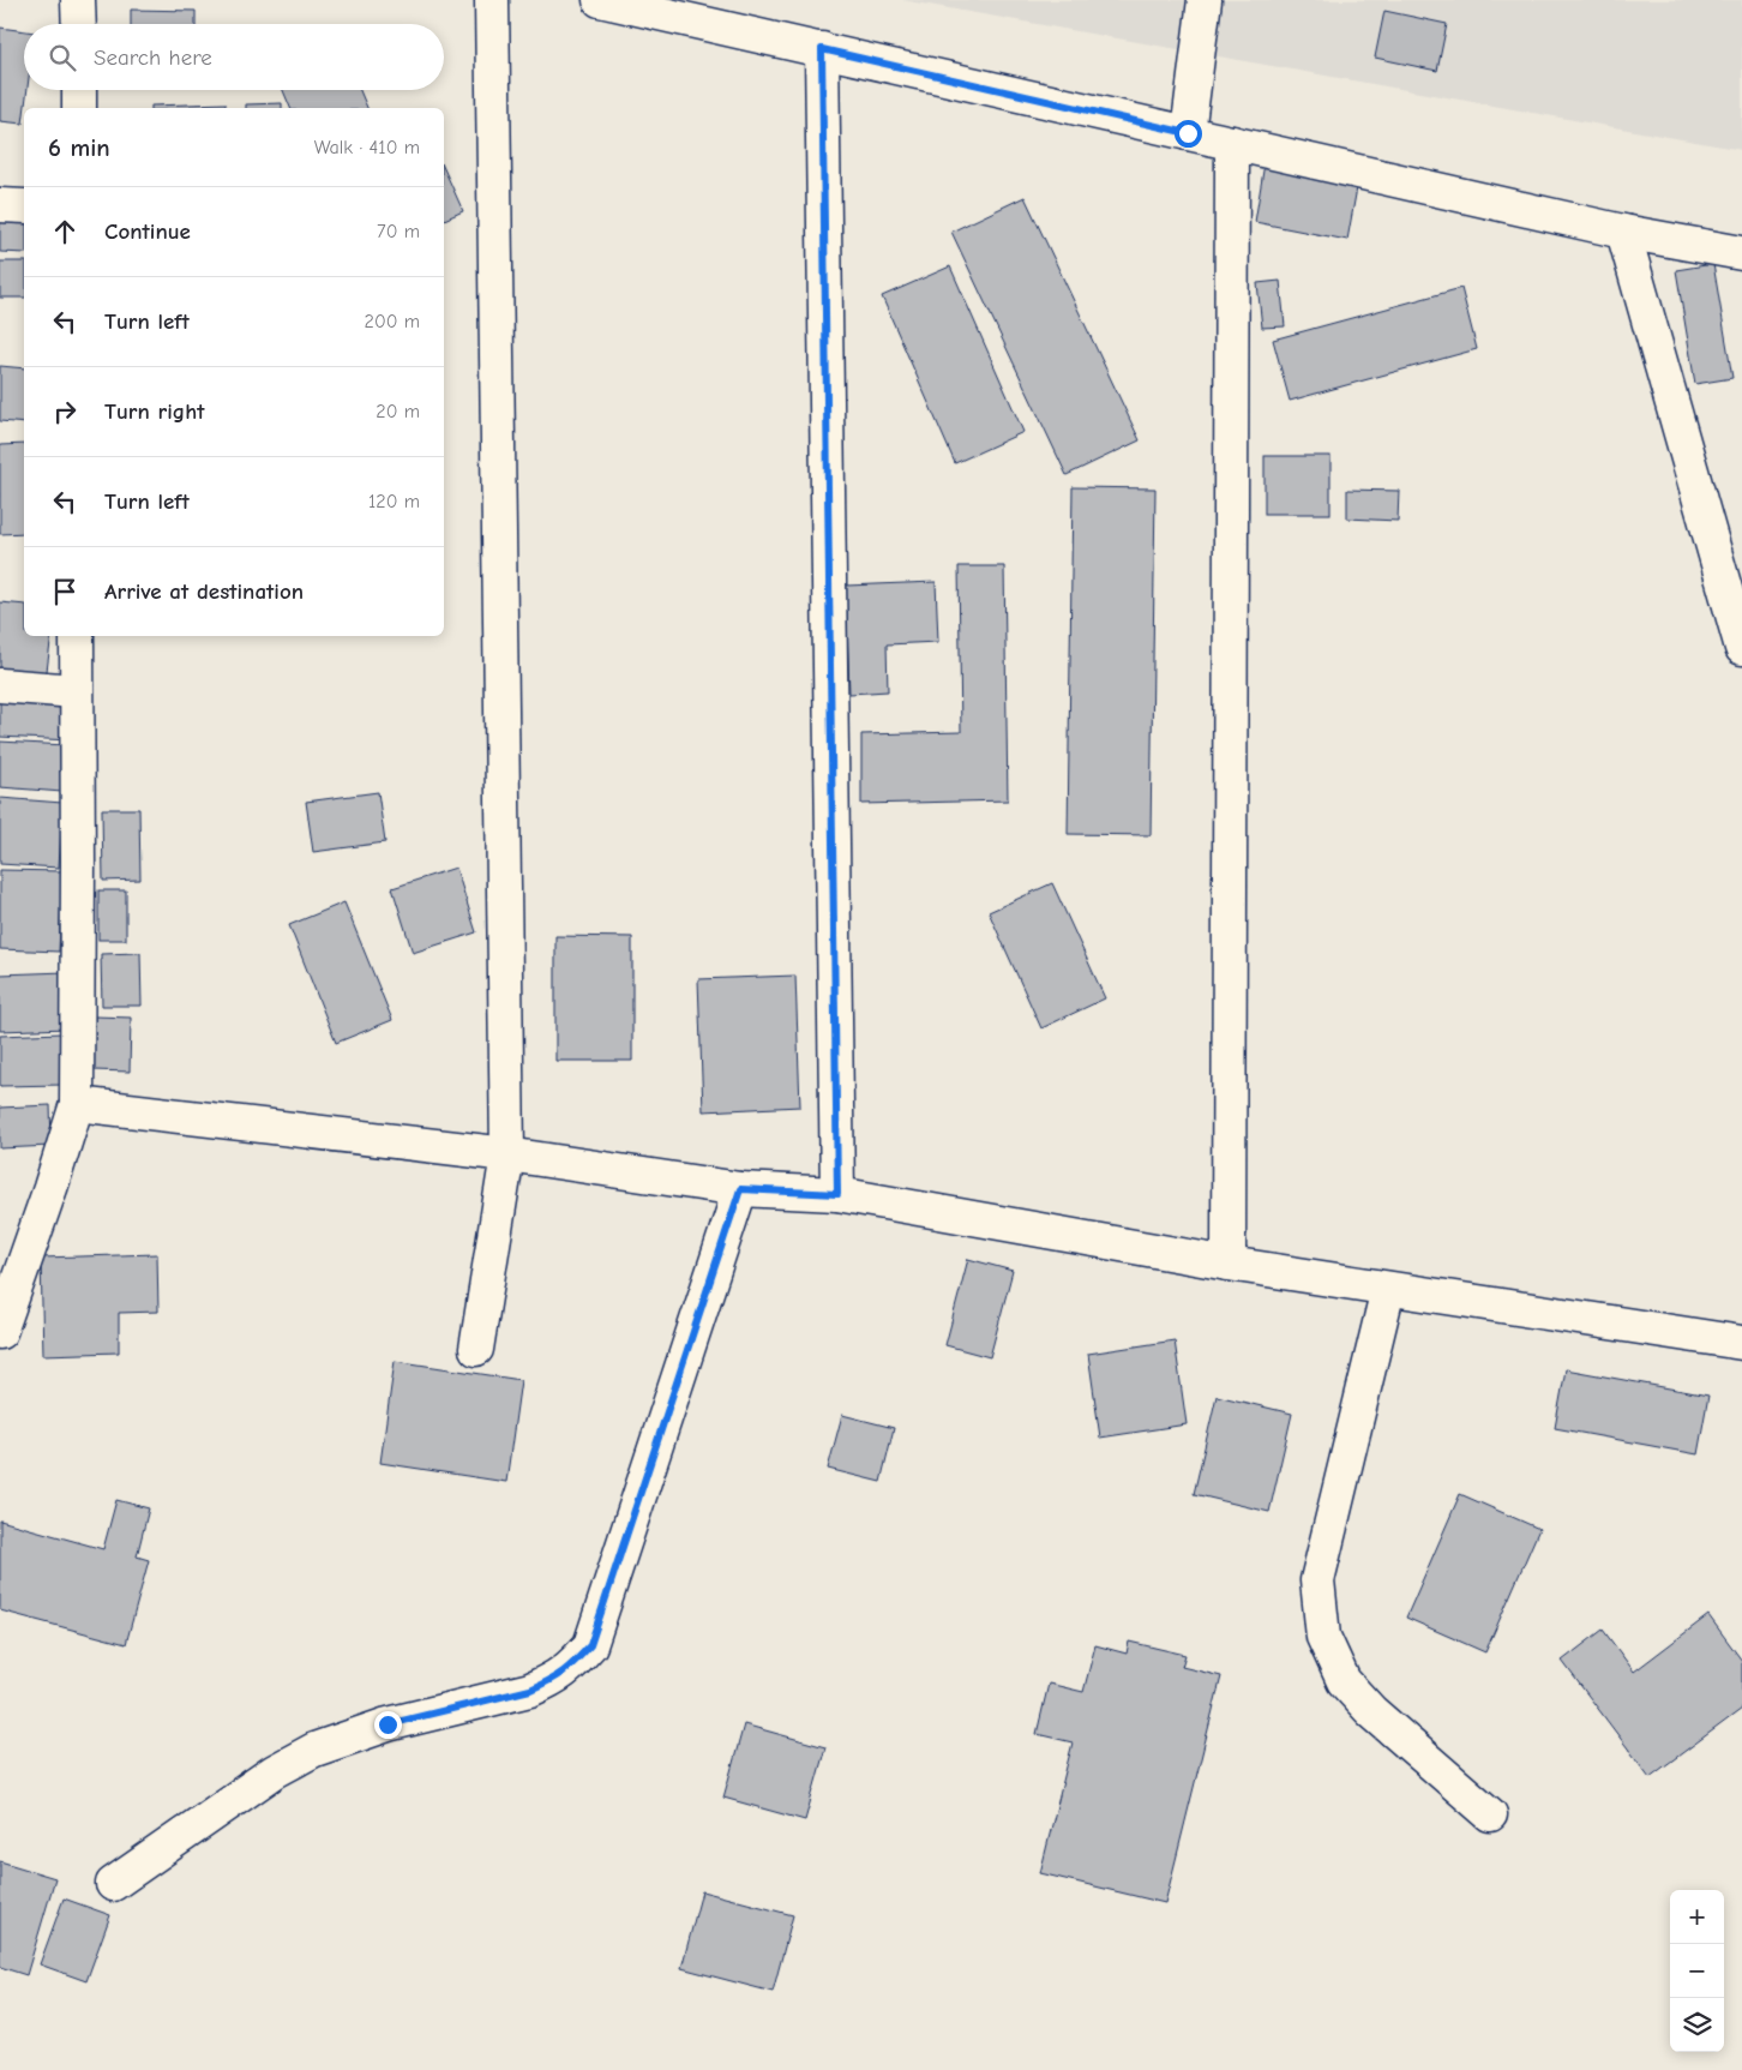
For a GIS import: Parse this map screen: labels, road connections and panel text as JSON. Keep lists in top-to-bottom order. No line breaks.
{"page":{"search":"Search here","heading":["6 min","Walk · 410 m"],"list":[["Continue","70 m"],["Turn left","200 m"],["Turn right","20 m"],["Turn left","120 m"],"Arrive at destination"],"map_buttons":["+","−"]}}
